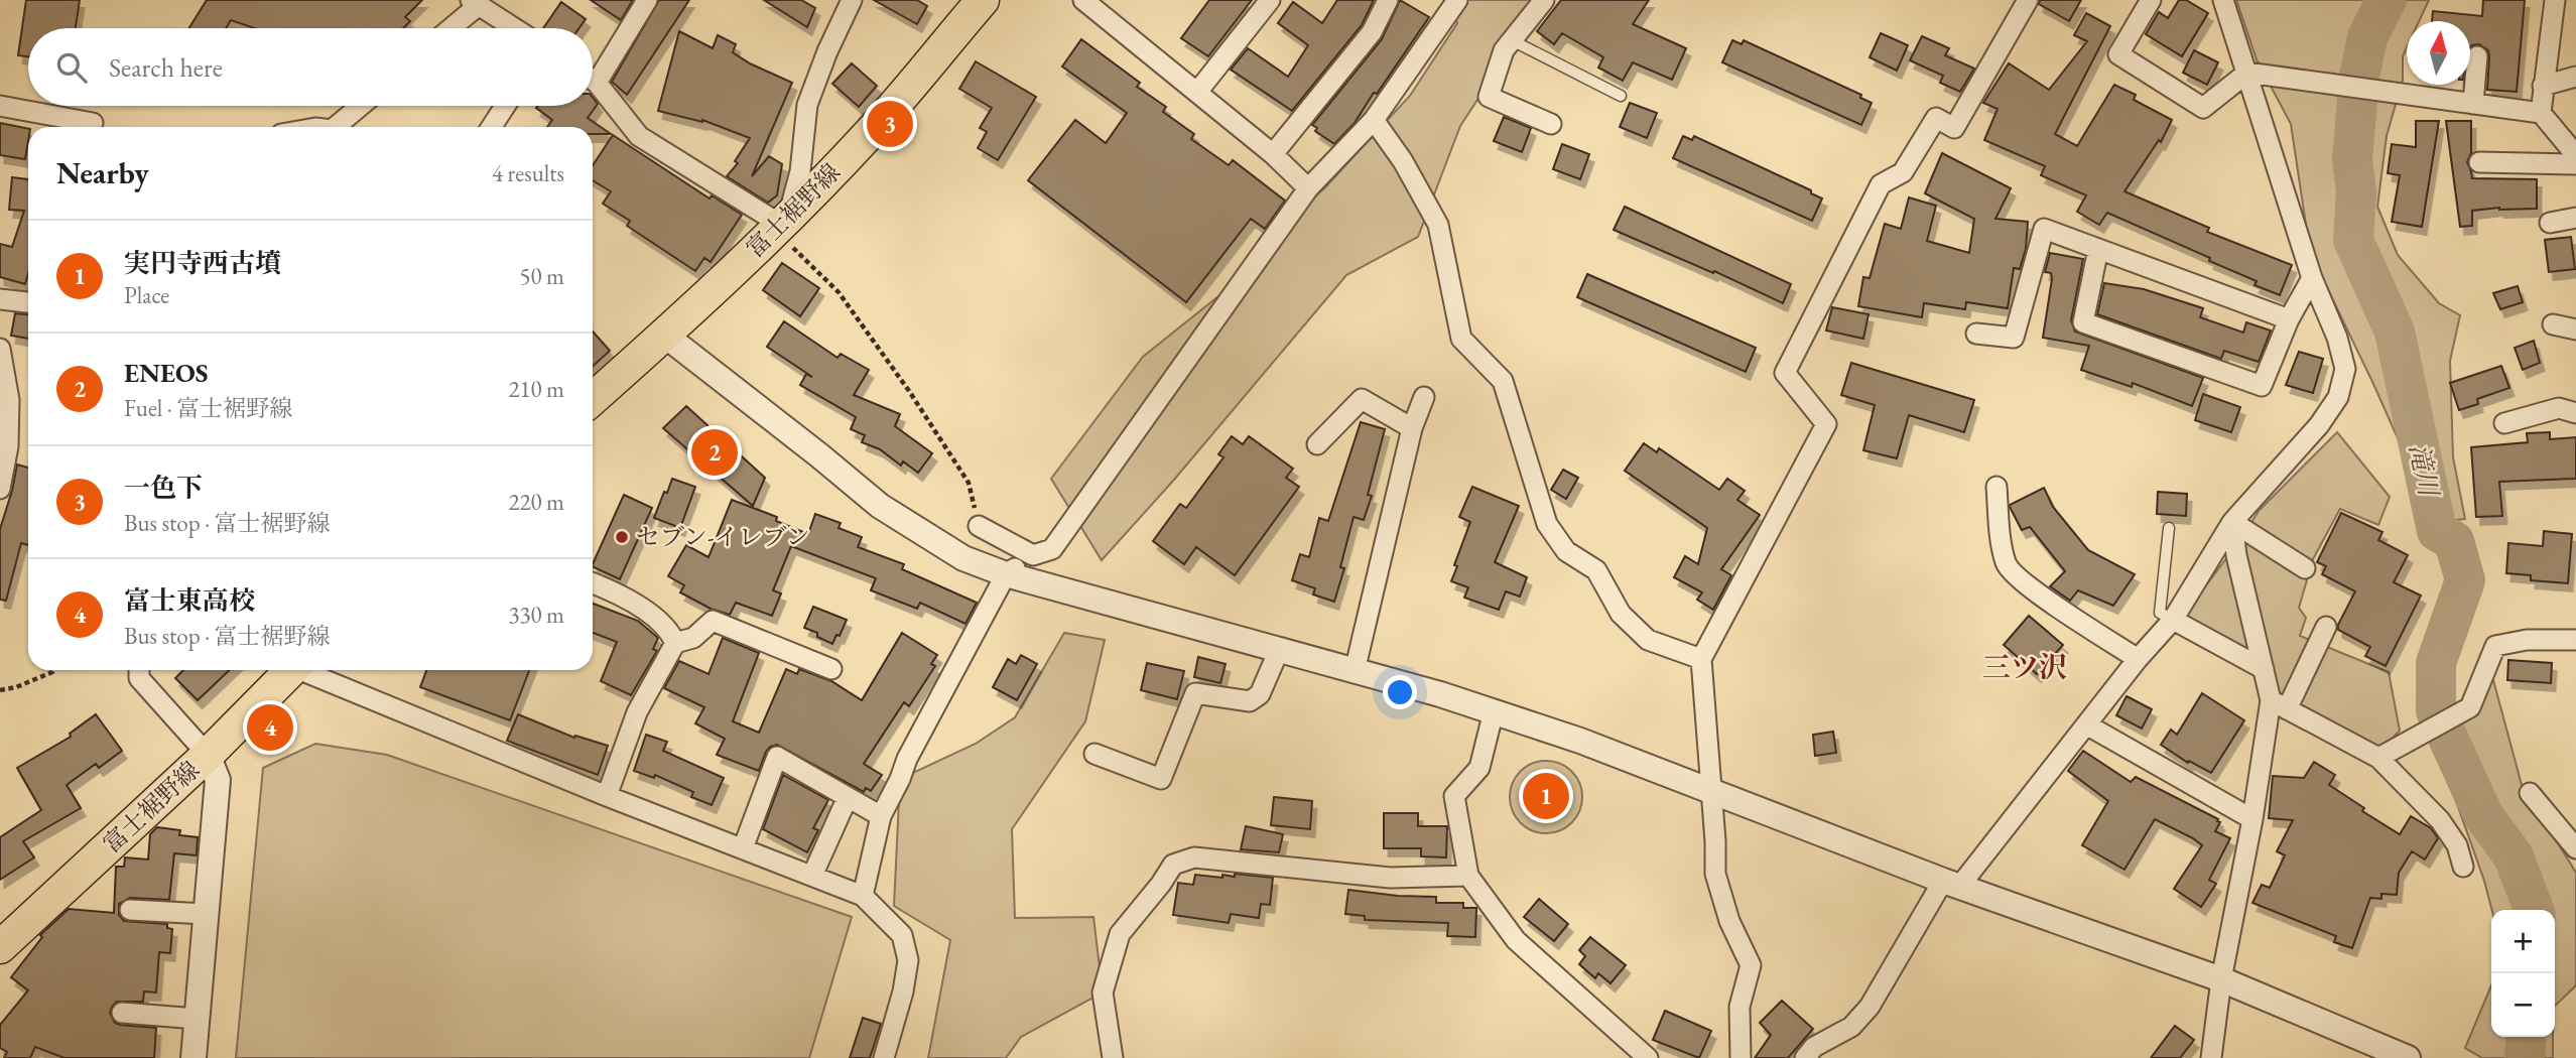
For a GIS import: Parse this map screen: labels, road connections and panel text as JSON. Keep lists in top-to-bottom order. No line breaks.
{"streets":{"main road":["富士裾野線"]},"districts":["三ツ沢"],"water":["滝川"],"places":["セブン-イレブン"],"north":"top","page":{"search":"Search here","pins":["3","2","4","1"],"heading":["Nearby","4 results"],"list":[{"mark":"1","name":"実円寺西古墳","note":"Place","value":"50 m"},{"mark":"2","name":"ENEOS","note":"Fuel · 富士裾野線","value":"210 m"},{"mark":"3","name":"一色下","note":"Bus stop · 富士裾野線","value":"220 m"},{"mark":"4","name":"富士東高校","note":"Bus stop · 富士裾野線","value":"330 m"}],"map_buttons":["+","−"]}}
